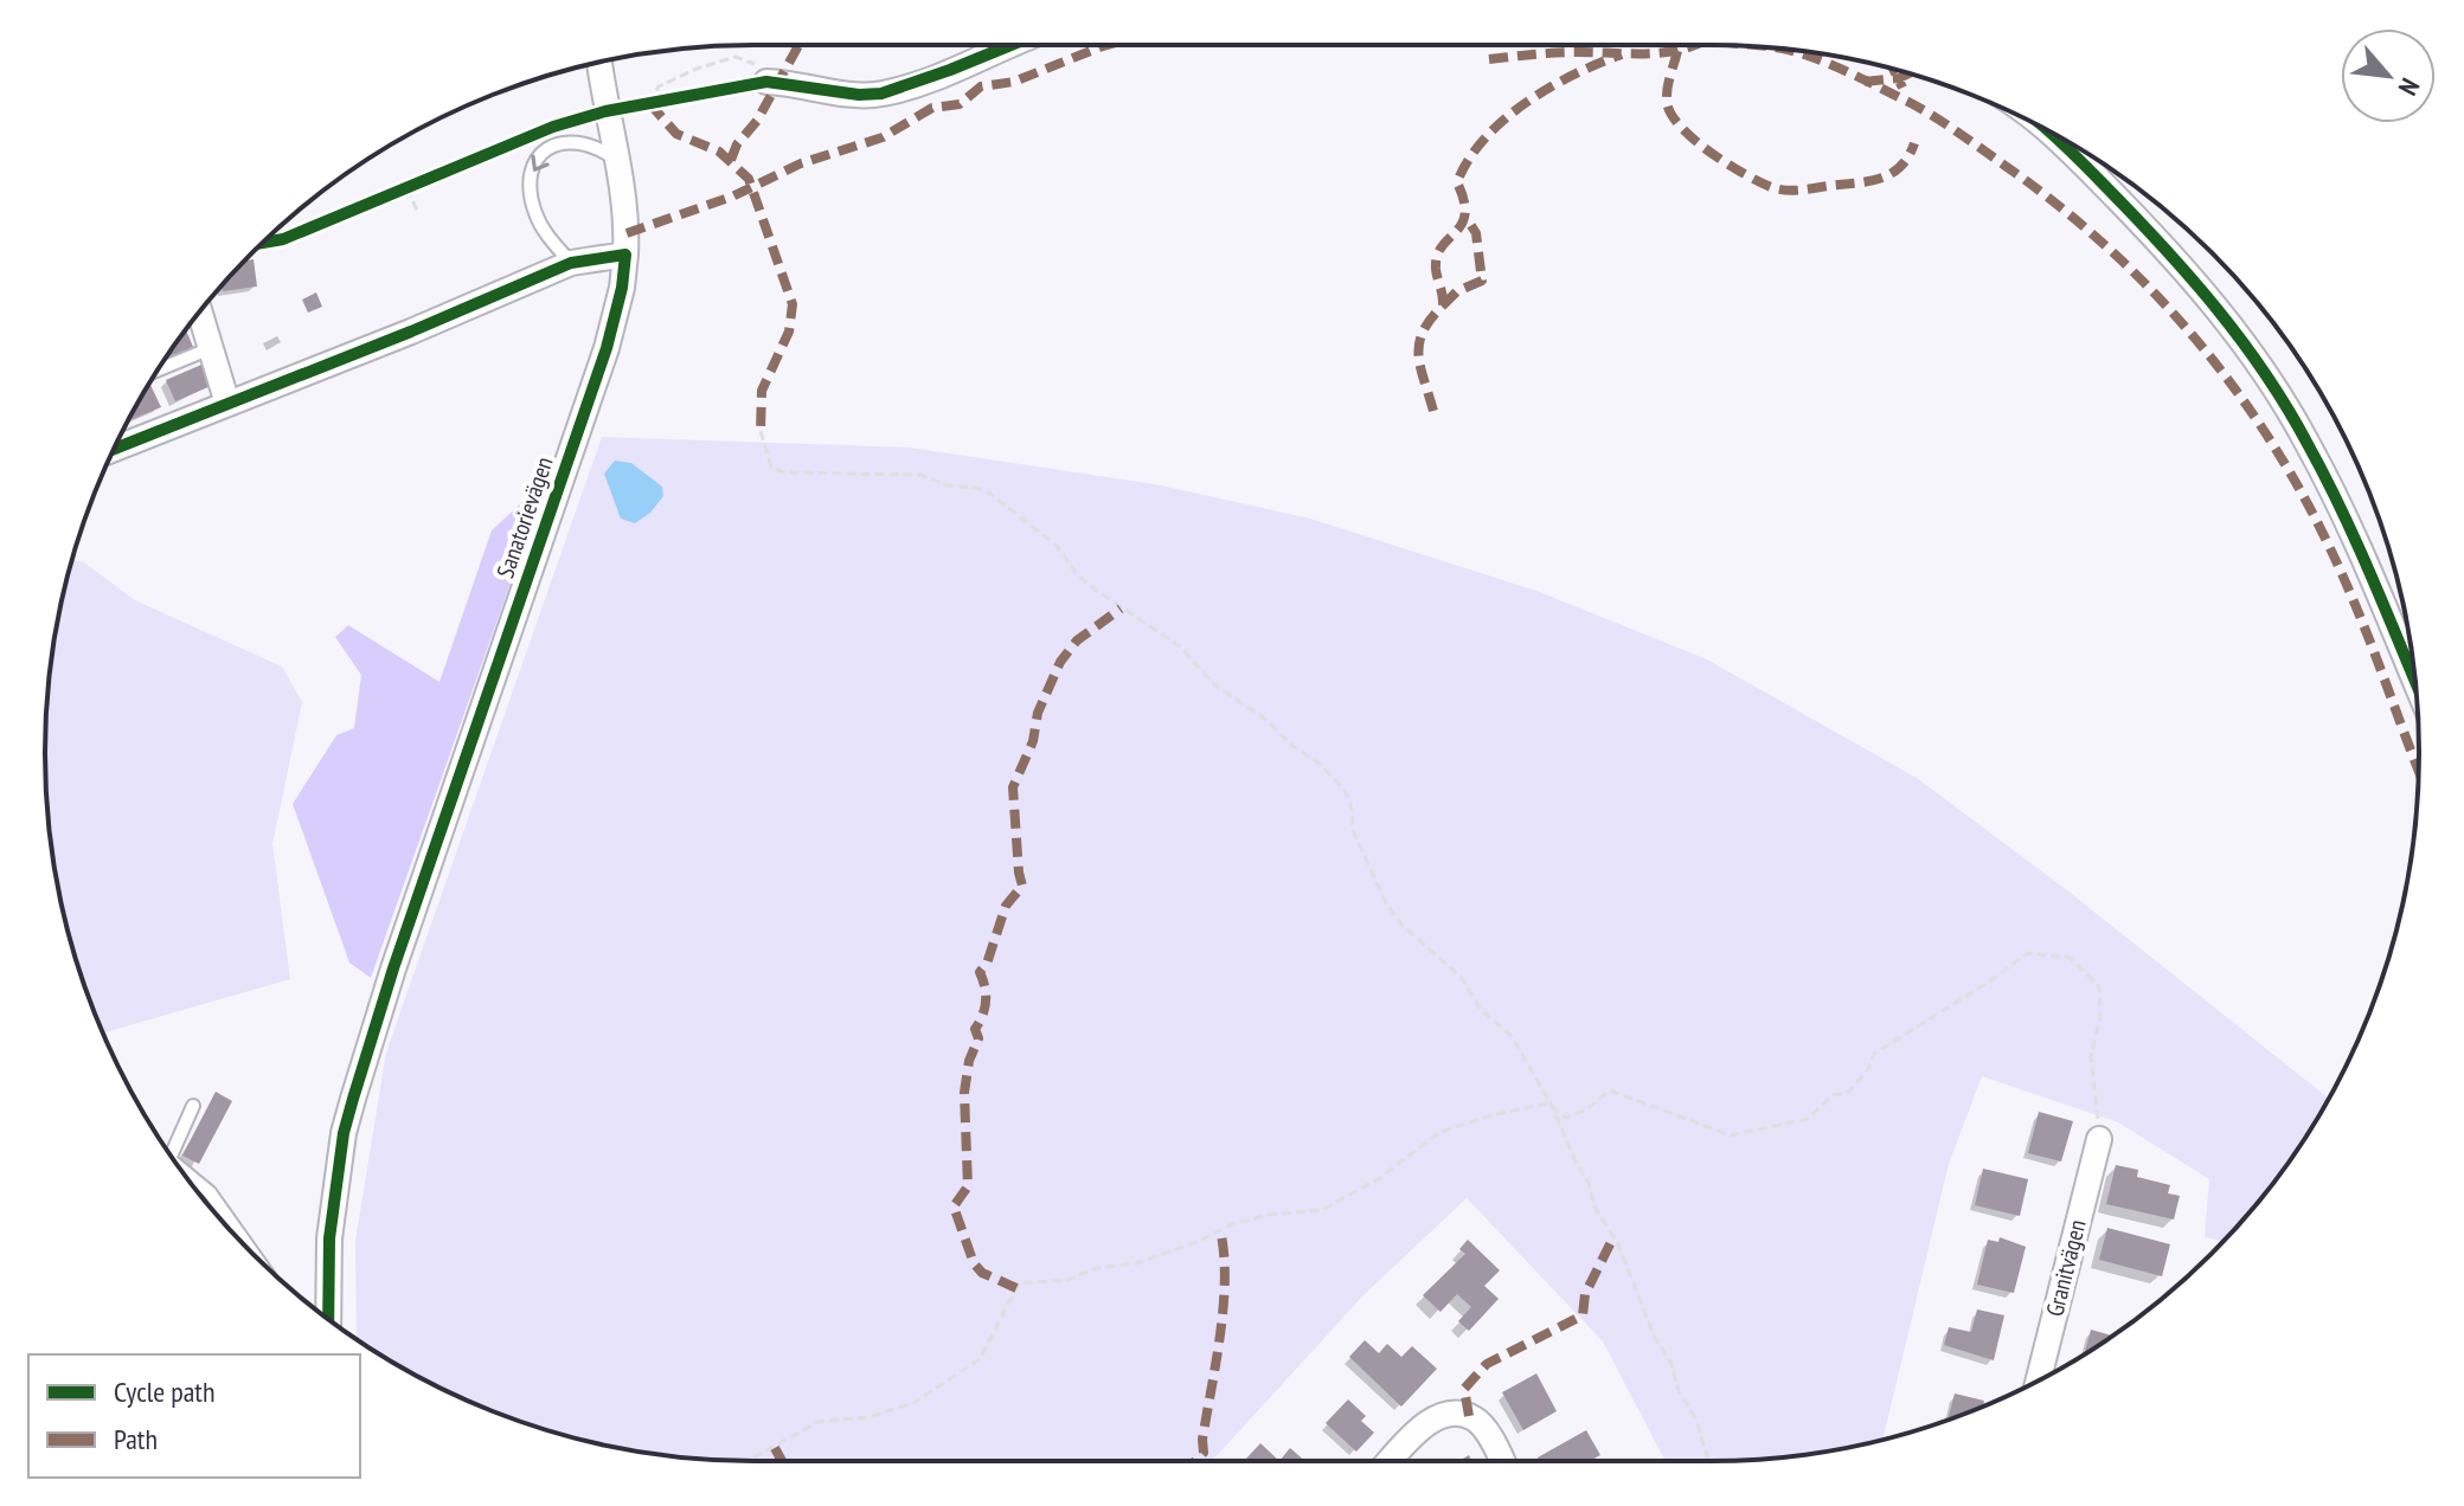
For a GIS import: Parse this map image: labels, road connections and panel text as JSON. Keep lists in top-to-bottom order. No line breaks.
{"streets":{"street":["Sanatorievägen","Granitvägen"]},"legend":["Cycle path","Path"],"north":"bottom right"}
